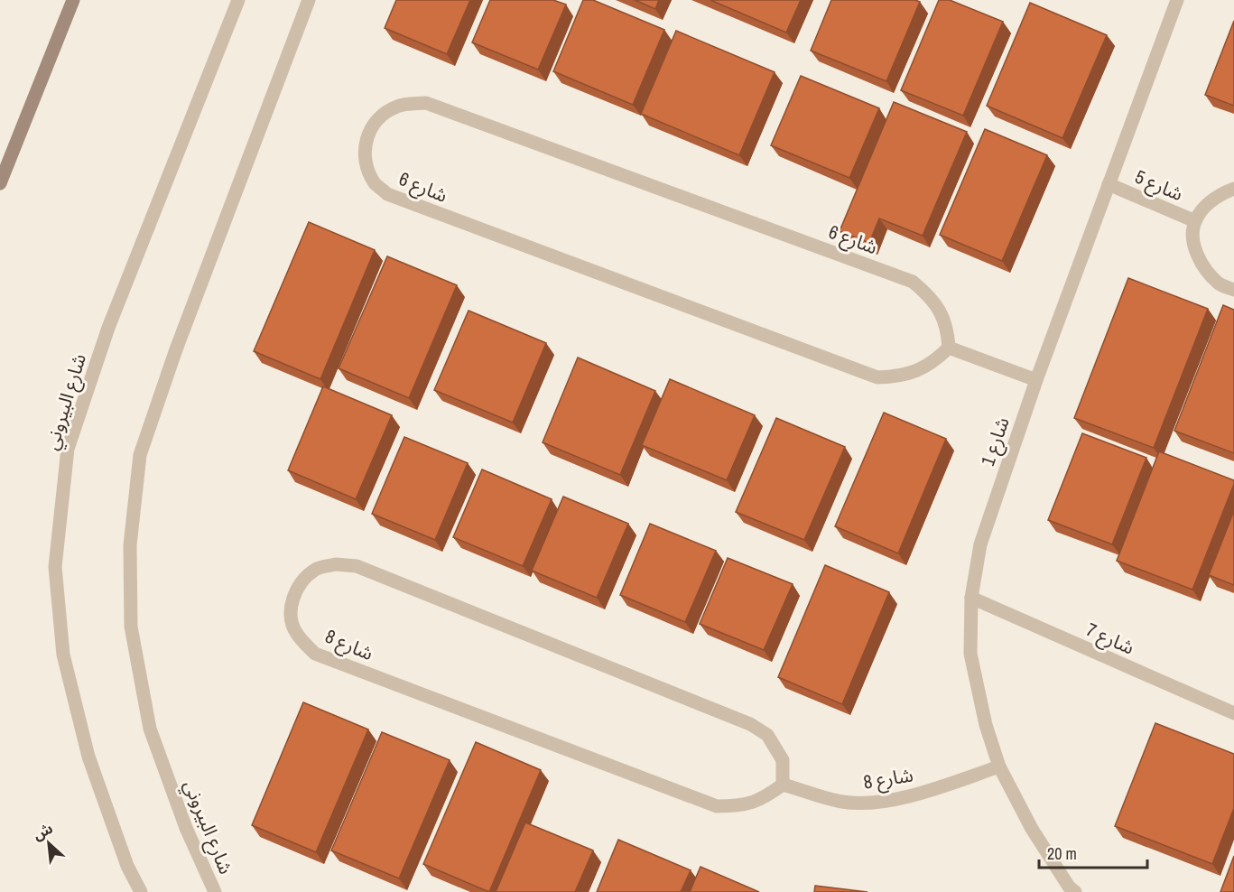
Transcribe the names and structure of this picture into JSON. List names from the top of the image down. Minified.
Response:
{"streets":{"street":["شارع 5","شارع 6","شارع البيروني","شارع 1","شارع 7","شارع 8"]},"crossings":[["شارع 5","شارع 1"],["شارع 1","شارع 7"],["شارع 1","شارع 8"]],"scale_bar":"20 m","north":"top left"}
